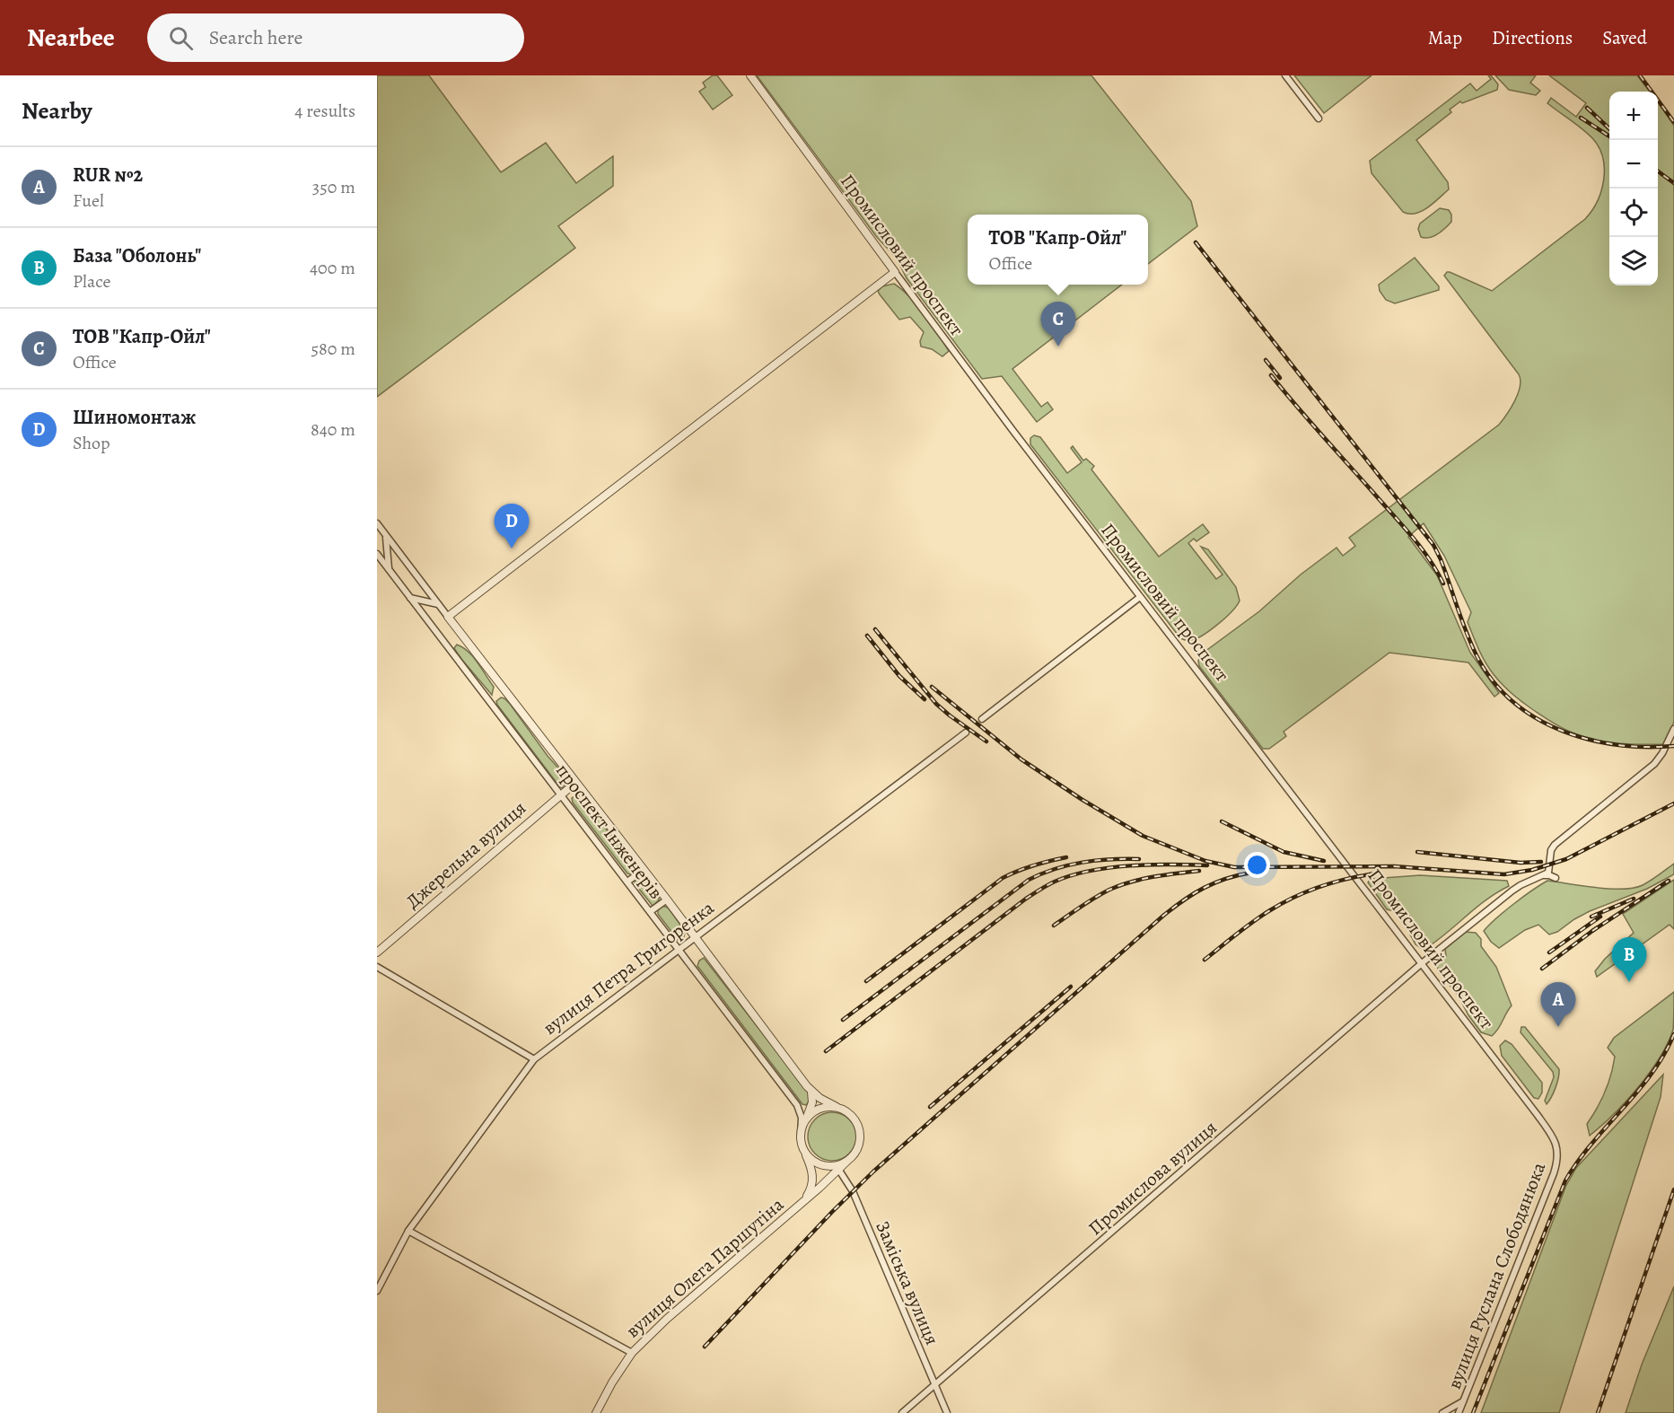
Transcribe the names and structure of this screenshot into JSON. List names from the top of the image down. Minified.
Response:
{"streets":{"street":["Промисловий проспект","проспект Інженерів","Джерельна вулиця","вулиця Петра Григоренка","Промислова вулиця","вулиця Олега Паршутіна","вулиця Руслана Слободянюка","Заміська вулиця"]},"crossings":[["Промисловий проспект","Промислова вулиця"],["Промисловий проспект","вулиця Руслана Слободянюка"],["проспект Інженерів","Джерельна вулиця"],["проспект Інженерів","вулиця Петра Григоренка"],["проспект Інженерів","вулиця Олега Паршутіна"],["проспект Інженерів","Заміська вулиця"],["Промислова вулиця","Заміська вулиця"],["вулиця Олега Паршутіна","Заміська вулиця"]],"page":{"header":"Nearbee","search":"Search here","nav":["Map","Directions","Saved"],"heading":["Nearby","4 results"],"map_buttons":["+","−"],"list":[{"mark":"A","name":"RUR №2","note":"Fuel","value":"350 m"},{"mark":"B","name":"База \"Оболонь\"","note":"Place","value":"400 m"},{"mark":"C","name":"ТОВ \"Капр-Ойл\"","note":"Office","value":"580 m"},{"mark":"D","name":"Шиномонтаж","note":"Shop","value":"840 m"}],"popup":["ТОВ \"Капр-Ойл\"","Office"],"pins":["C","D","B","A"]}}
